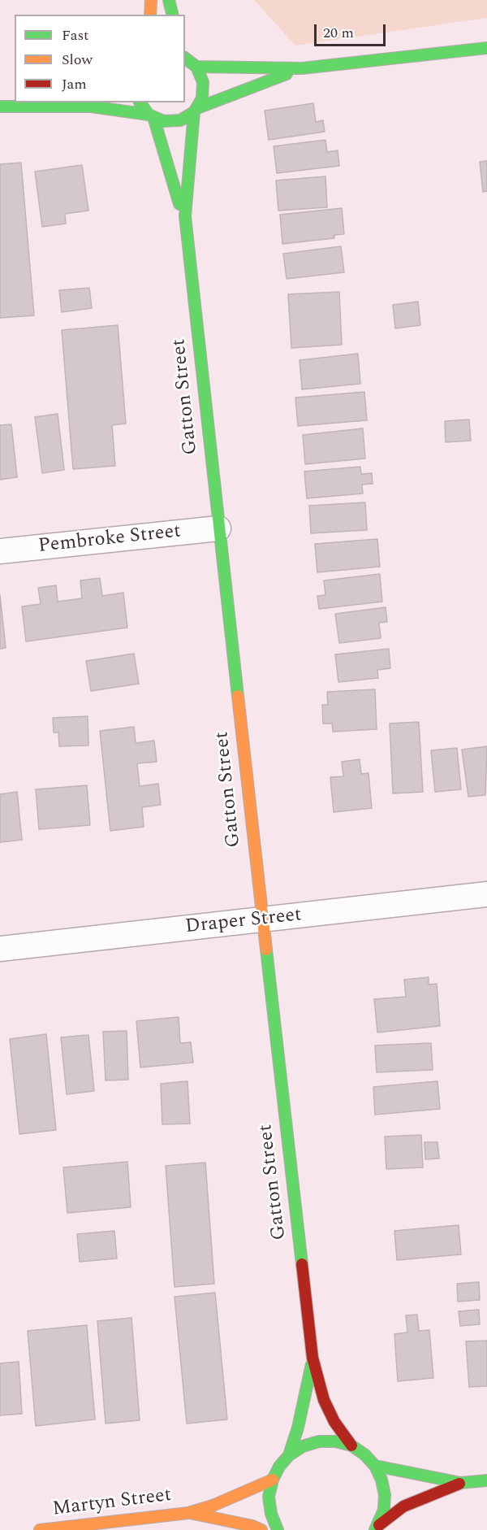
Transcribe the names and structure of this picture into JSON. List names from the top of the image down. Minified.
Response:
{"streets":{"street":["Gatton Street","Pembroke Street","Draper Street","Martyn Street"]},"crossings":[["Gatton Street","Pembroke Street"],["Gatton Street","Draper Street"]],"legend":["Fast","Slow","Jam"],"scale_bar":"20 m"}
